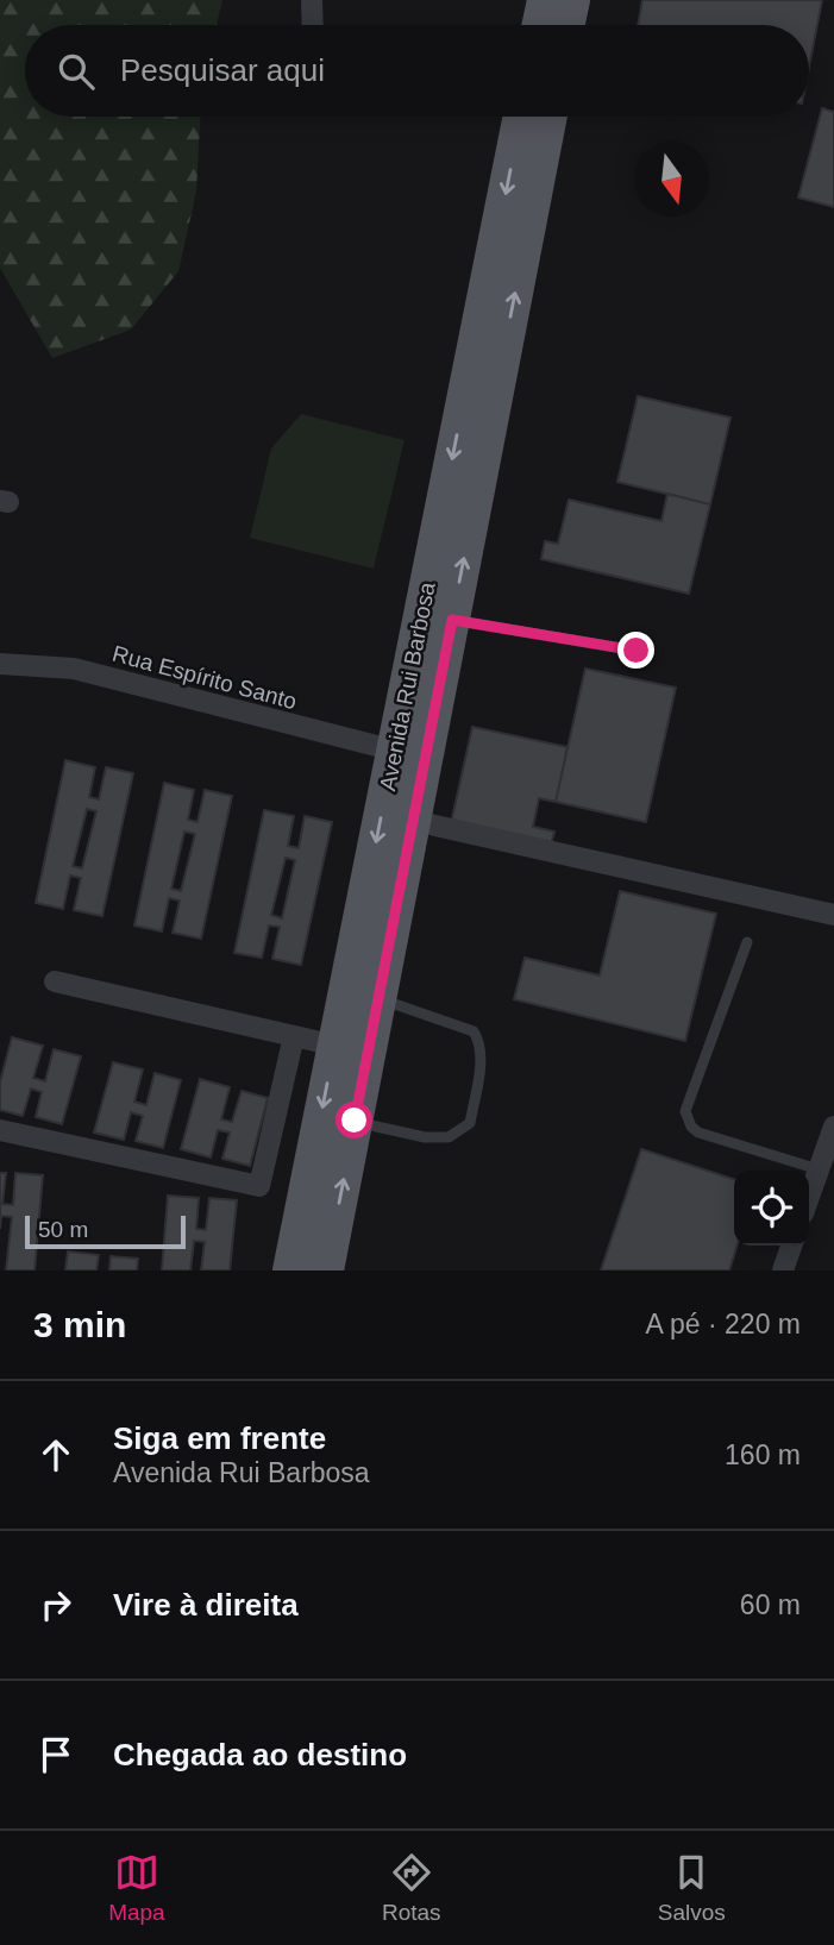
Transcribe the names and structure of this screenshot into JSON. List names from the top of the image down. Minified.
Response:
{"streets":{"main road":["Avenida Rui Barbosa"],"street":["Rua Espírito Santo"]},"crossings":[["Rua Espírito Santo","Avenida Rui Barbosa"]],"scale_bar":"50 m","north":"bottom","page":{"search":"Pesquisar aqui","scale":"50 m","heading":["3 min","A pé · 220 m"],"list":[["Siga em frente","Avenida Rui Barbosa","160 m"],["Vire à direita","60 m"],"Chegada ao destino"],"nav":["Mapa","Rotas","Salvos"]}}
